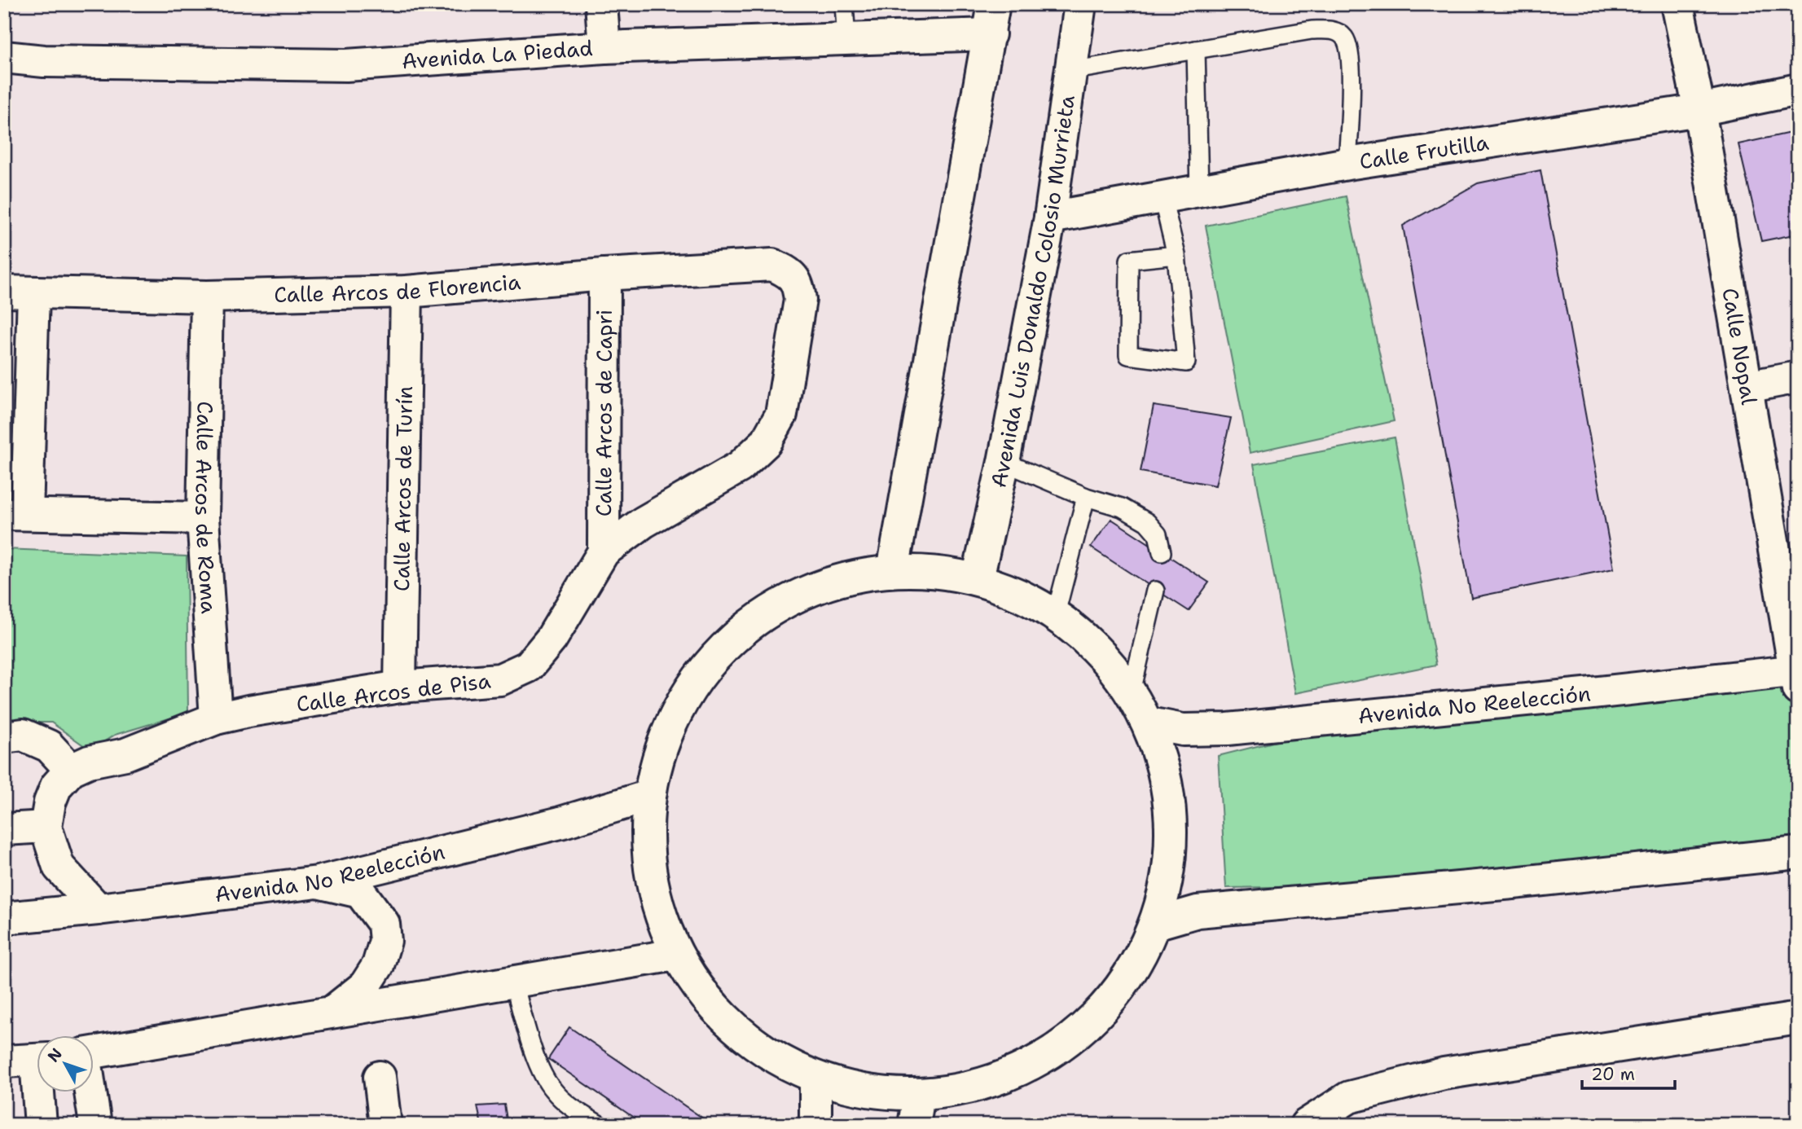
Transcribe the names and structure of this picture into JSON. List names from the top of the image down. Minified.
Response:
{"streets":{"street":["Avenida La Piedad","Calle Frutilla","Calle Arcos de Florencia","Avenida Luis Donaldo Colosio Murrieta","Calle Nopal","Calle Arcos de Capri","Calle Arcos de Turín","Calle Arcos de Roma","Calle Arcos de Pisa","Avenida No Reelección"]},"crossings":[["Calle Frutilla","Avenida Luis Donaldo Colosio Murrieta"],["Calle Frutilla","Calle Nopal"],["Calle Arcos de Florencia","Calle Arcos de Capri"],["Calle Arcos de Florencia","Calle Arcos de Turín"],["Calle Arcos de Florencia","Calle Arcos de Roma"],["Calle Arcos de Florencia","Calle Arcos de Pisa"],["Calle Nopal","Avenida No Reelección"],["Calle Arcos de Capri","Calle Arcos de Pisa"],["Calle Arcos de Turín","Calle Arcos de Pisa"],["Calle Arcos de Roma","Calle Arcos de Pisa"]],"scale_bar":"20 m","north":"top left"}
